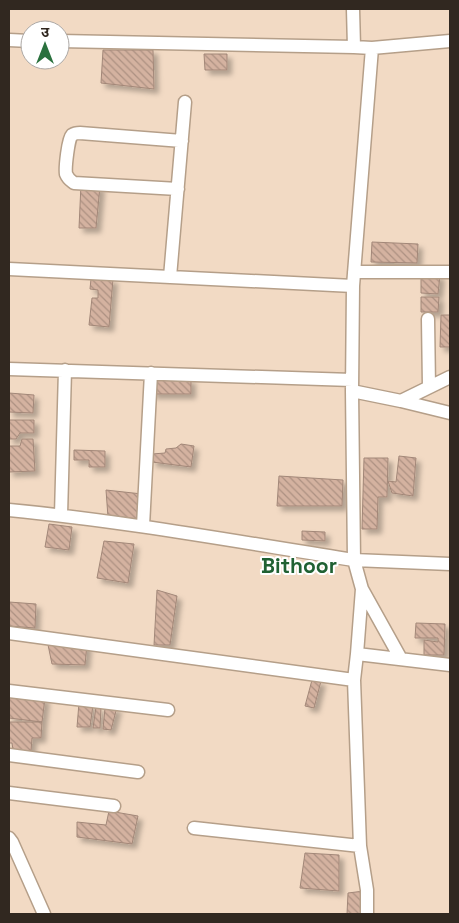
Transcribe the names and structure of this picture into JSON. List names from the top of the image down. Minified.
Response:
{"districts":["Bithoor"],"north":"top"}
